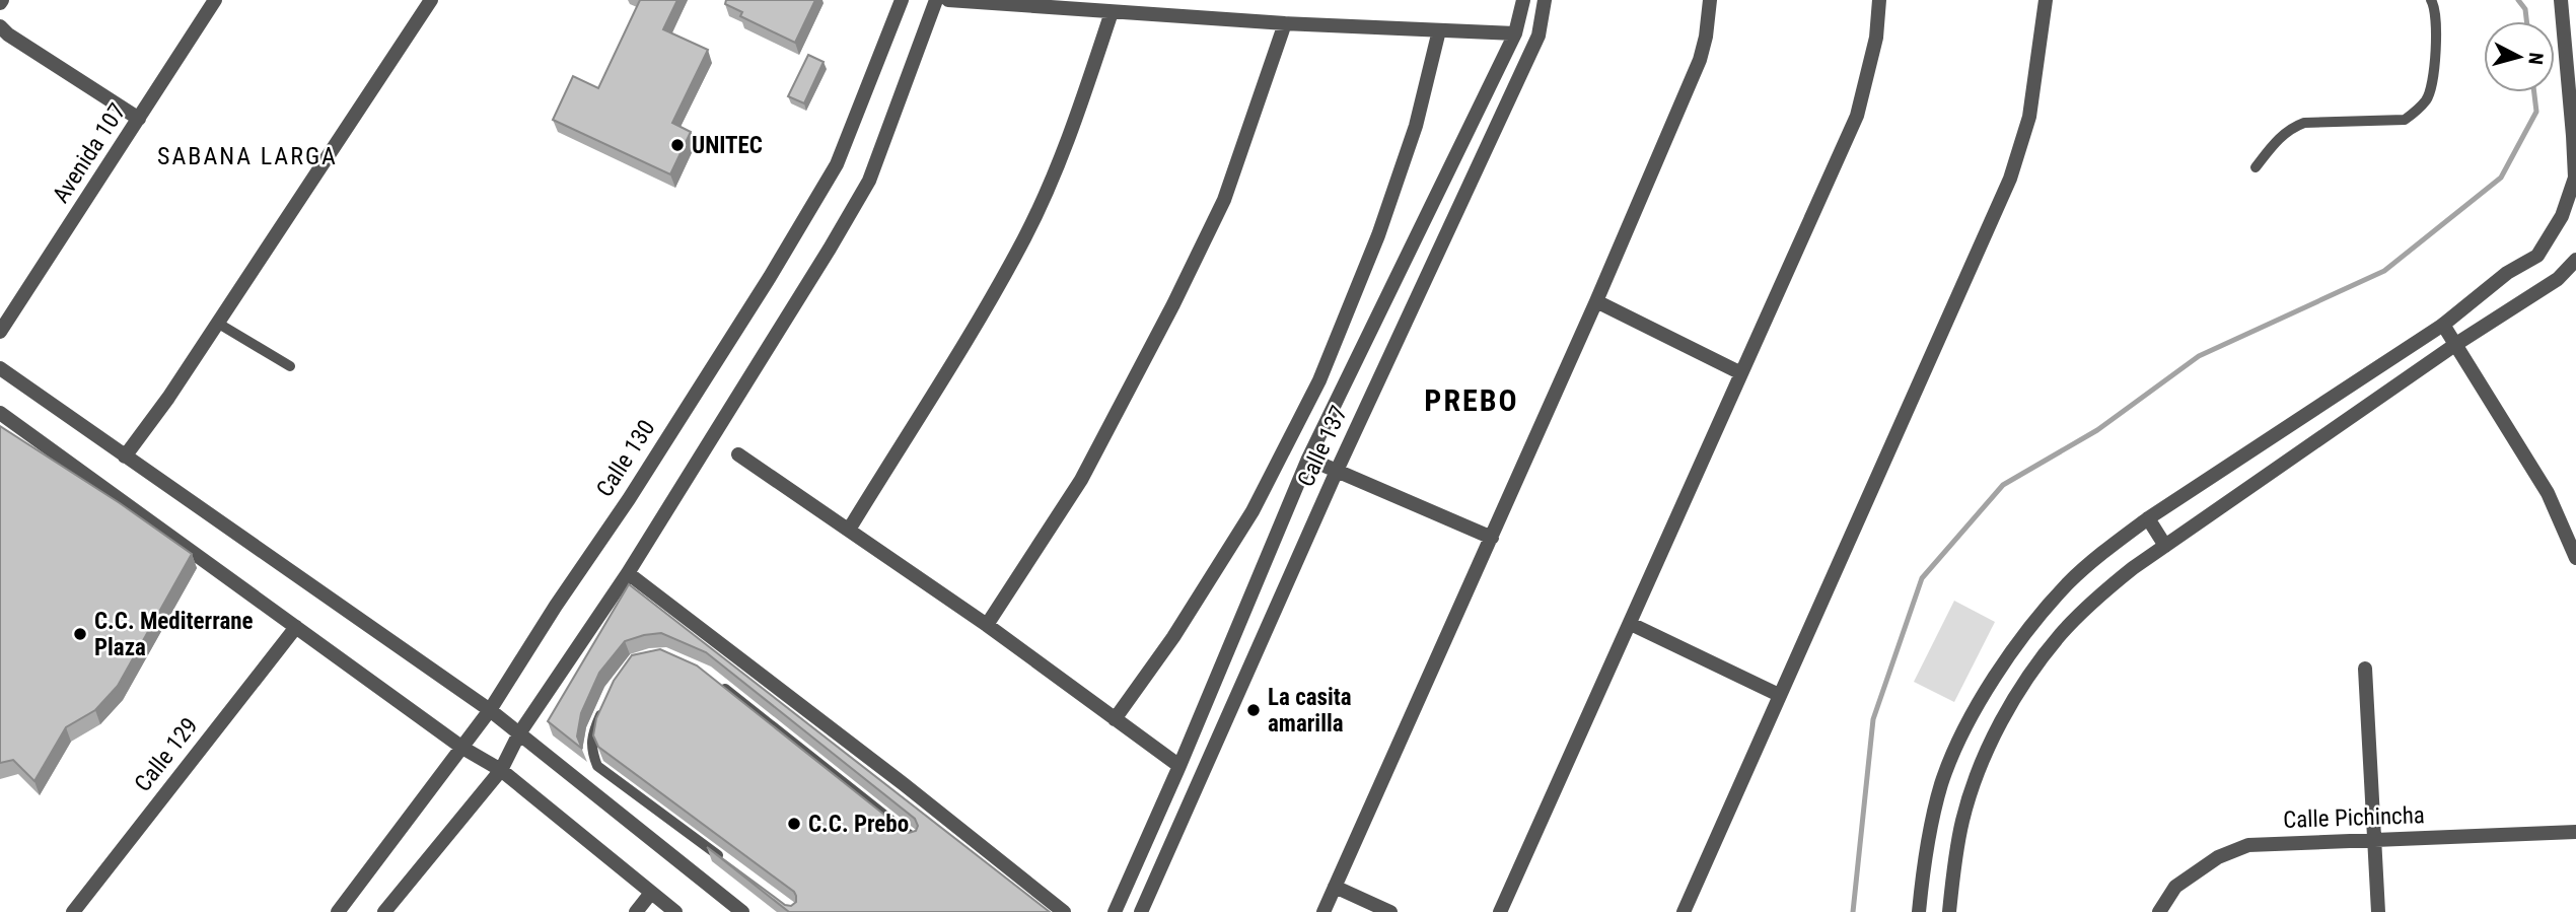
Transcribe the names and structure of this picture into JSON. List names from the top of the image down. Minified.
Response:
{"streets":{"street":["Avenida 107","Calle 137","Calle 130","Calle 129","Calle Pichincha"]},"districts":["SABANA LARGA","PREBO"],"places":["UNITEC","C.C. Mediterrane Plaza","La casita amarilla","C.C. Prebo"],"north":"right"}
